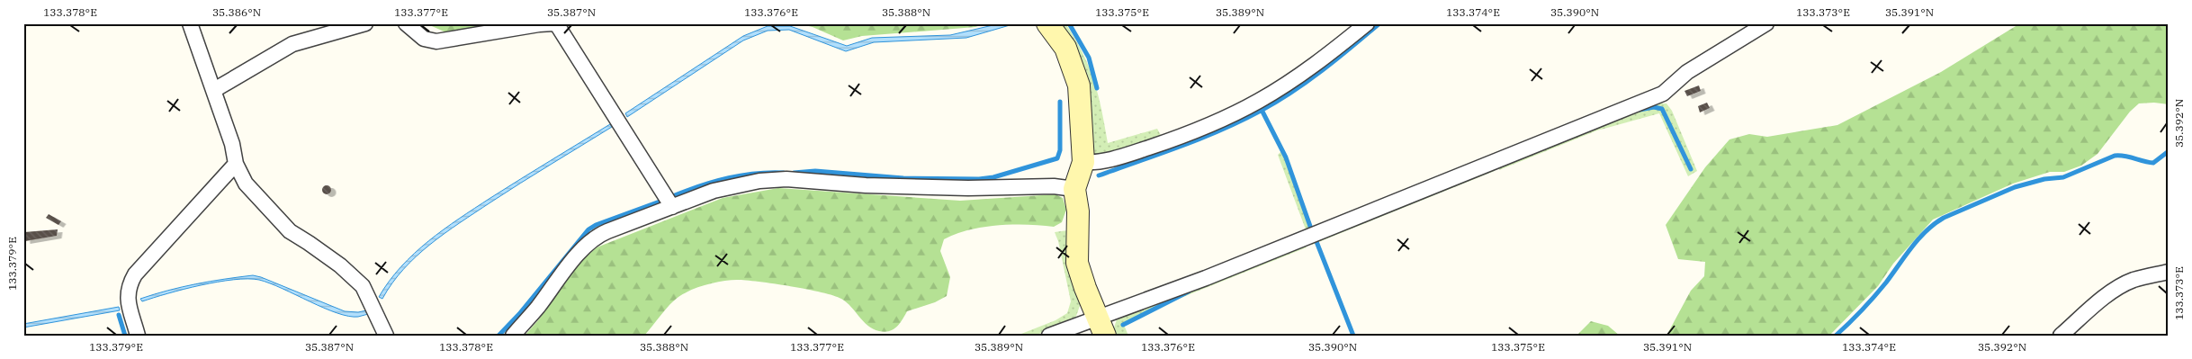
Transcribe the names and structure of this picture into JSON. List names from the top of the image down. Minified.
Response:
{"coordinates":["133.378°E","35.386°N","133.377°E","35.387°N","133.376°E","35.388°N","133.375°E","35.389°N","133.374°E","35.390°N","133.373°E","35.391°N","35.392°N","133.379°E"]}
